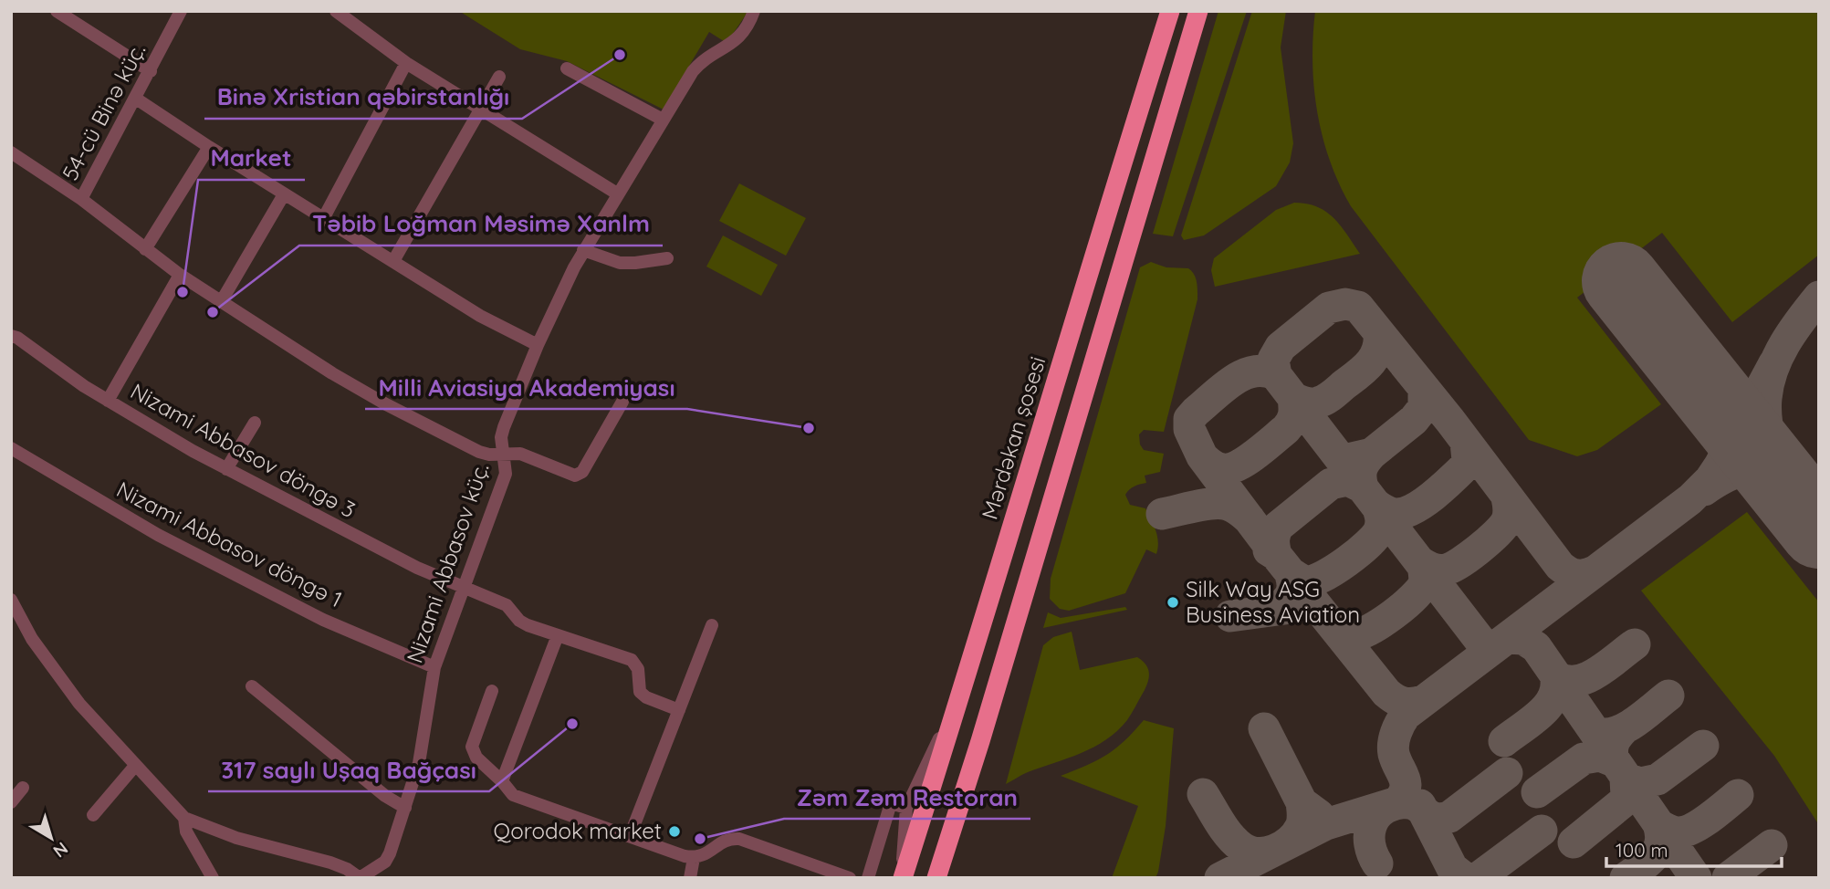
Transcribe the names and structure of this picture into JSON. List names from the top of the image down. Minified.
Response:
{"streets":{"highway":["Mərdəkan şosesi"],"street":["54-cü Binə küç.","Nizami Abbasov döngə 3","Nizami Abbasov döngə 1","Nizami Abbasov küç."]},"crossings":[["Nizami Abbasov döngə 3","Nizami Abbasov küç."],["Nizami Abbasov döngə 1","Nizami Abbasov küç."]],"places":["Binə Xristian qəbirstanlığı","Market","Təbib Loğman Məsimə Xanlm","Milli Aviasiya Akademiyası","Silk Way ASG Business Aviation","317 saylı Uşaq Bağçası","Qorodok market","Zəm Zəm Restoran"],"scale_bar":"100 m","north":"bottom right"}
